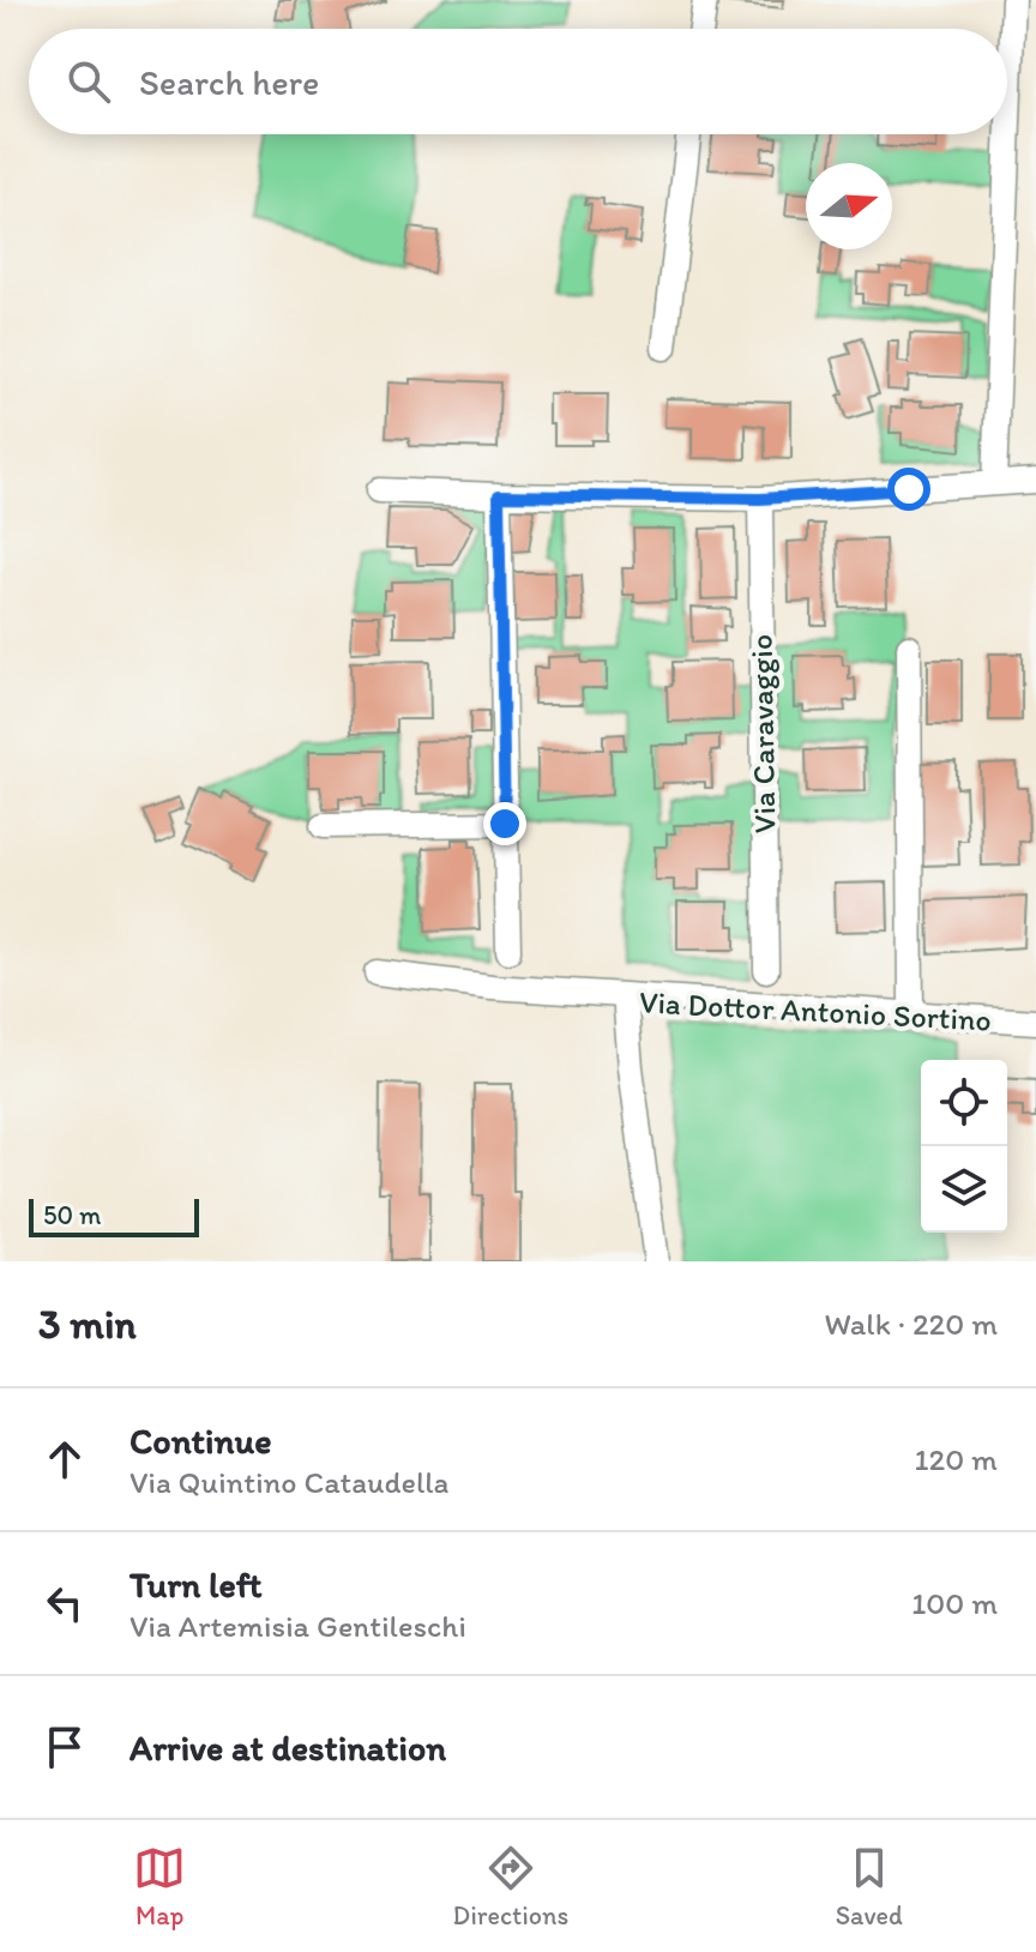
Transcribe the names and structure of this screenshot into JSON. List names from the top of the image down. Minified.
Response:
{"streets":{"street":["Via Caravaggio","Via Dottor Antonio Sortino"]},"scale_bar":"50 m","north":"right","page":{"search":"Search here","scale":"50 m","heading":["3 min","Walk · 220 m"],"list":[["Continue","Via Quintino Cataudella","120 m"],["Turn left","Via Artemisia Gentileschi","100 m"],"Arrive at destination"],"nav":["Map","Directions","Saved"]}}
